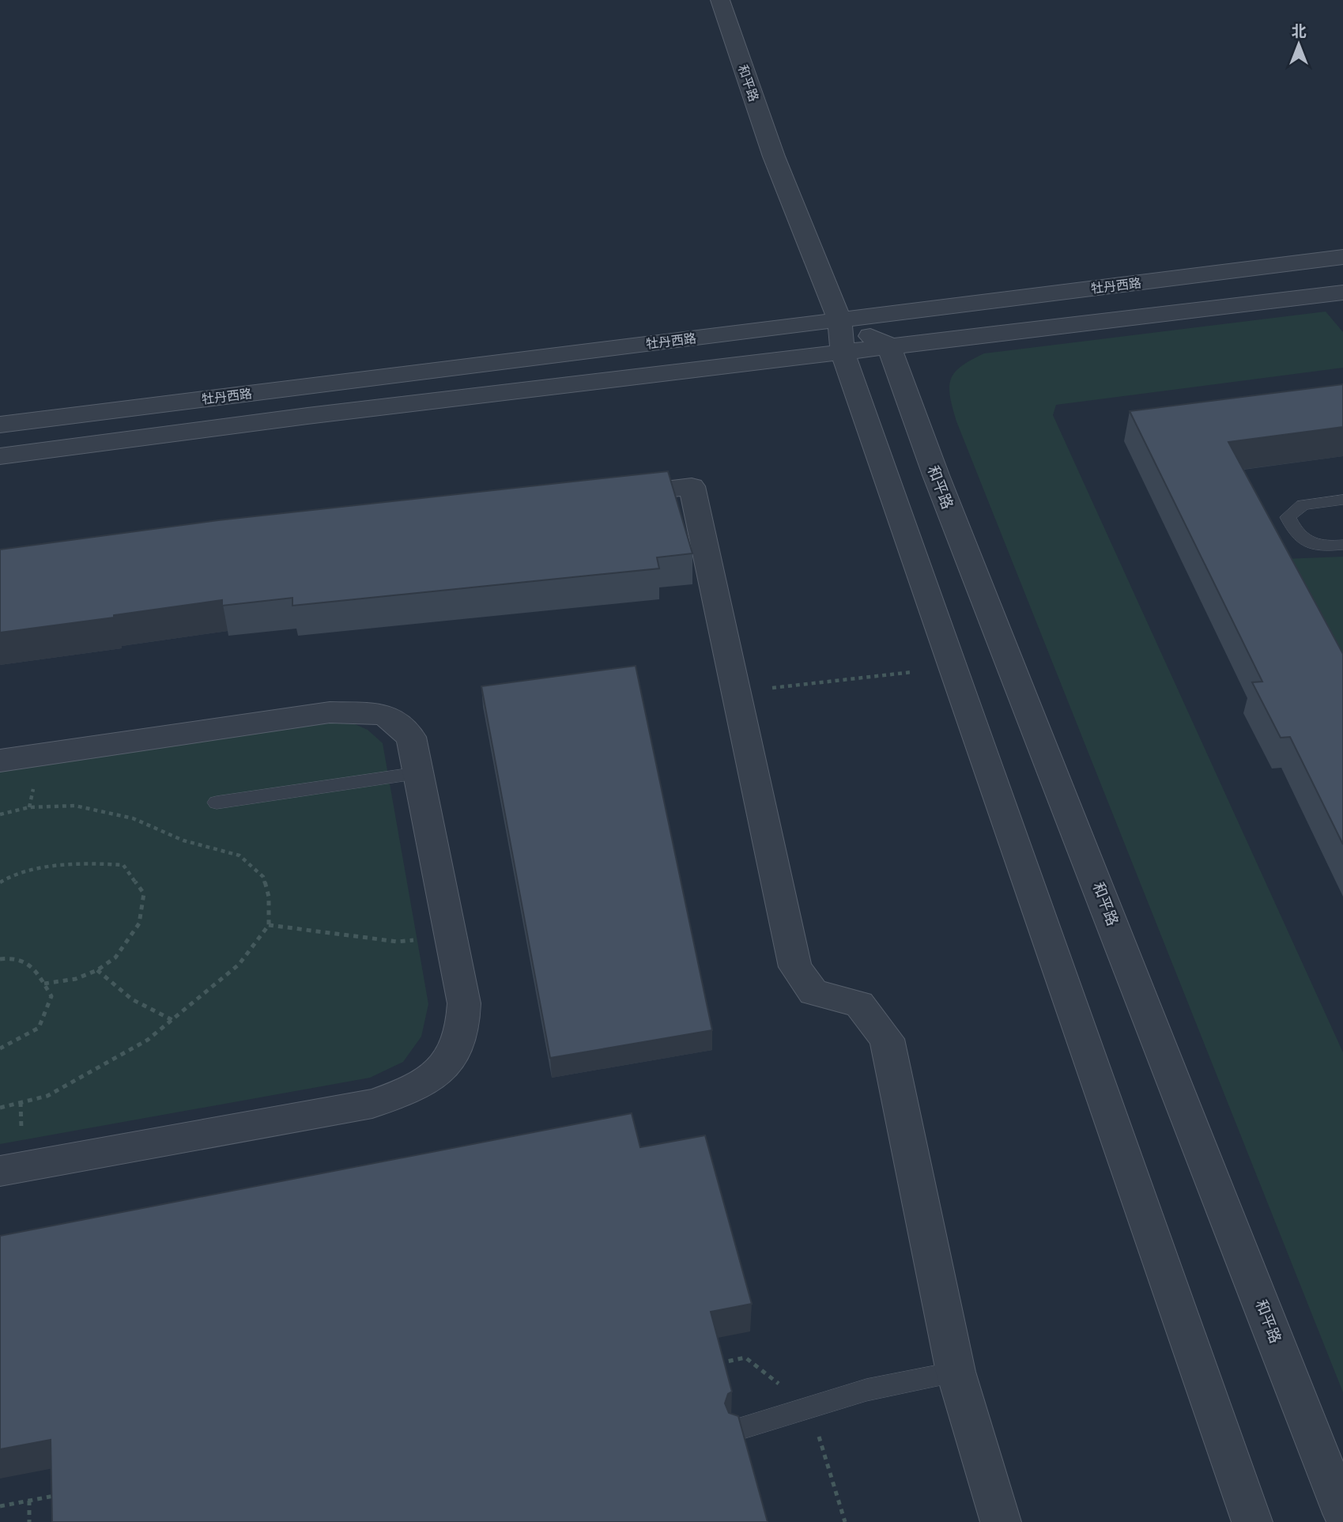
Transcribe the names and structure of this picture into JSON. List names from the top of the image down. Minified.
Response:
{"streets":{"street":["和平路","牡丹西路"]},"crossings":[["和平路","牡丹西路"]],"north":"top"}
